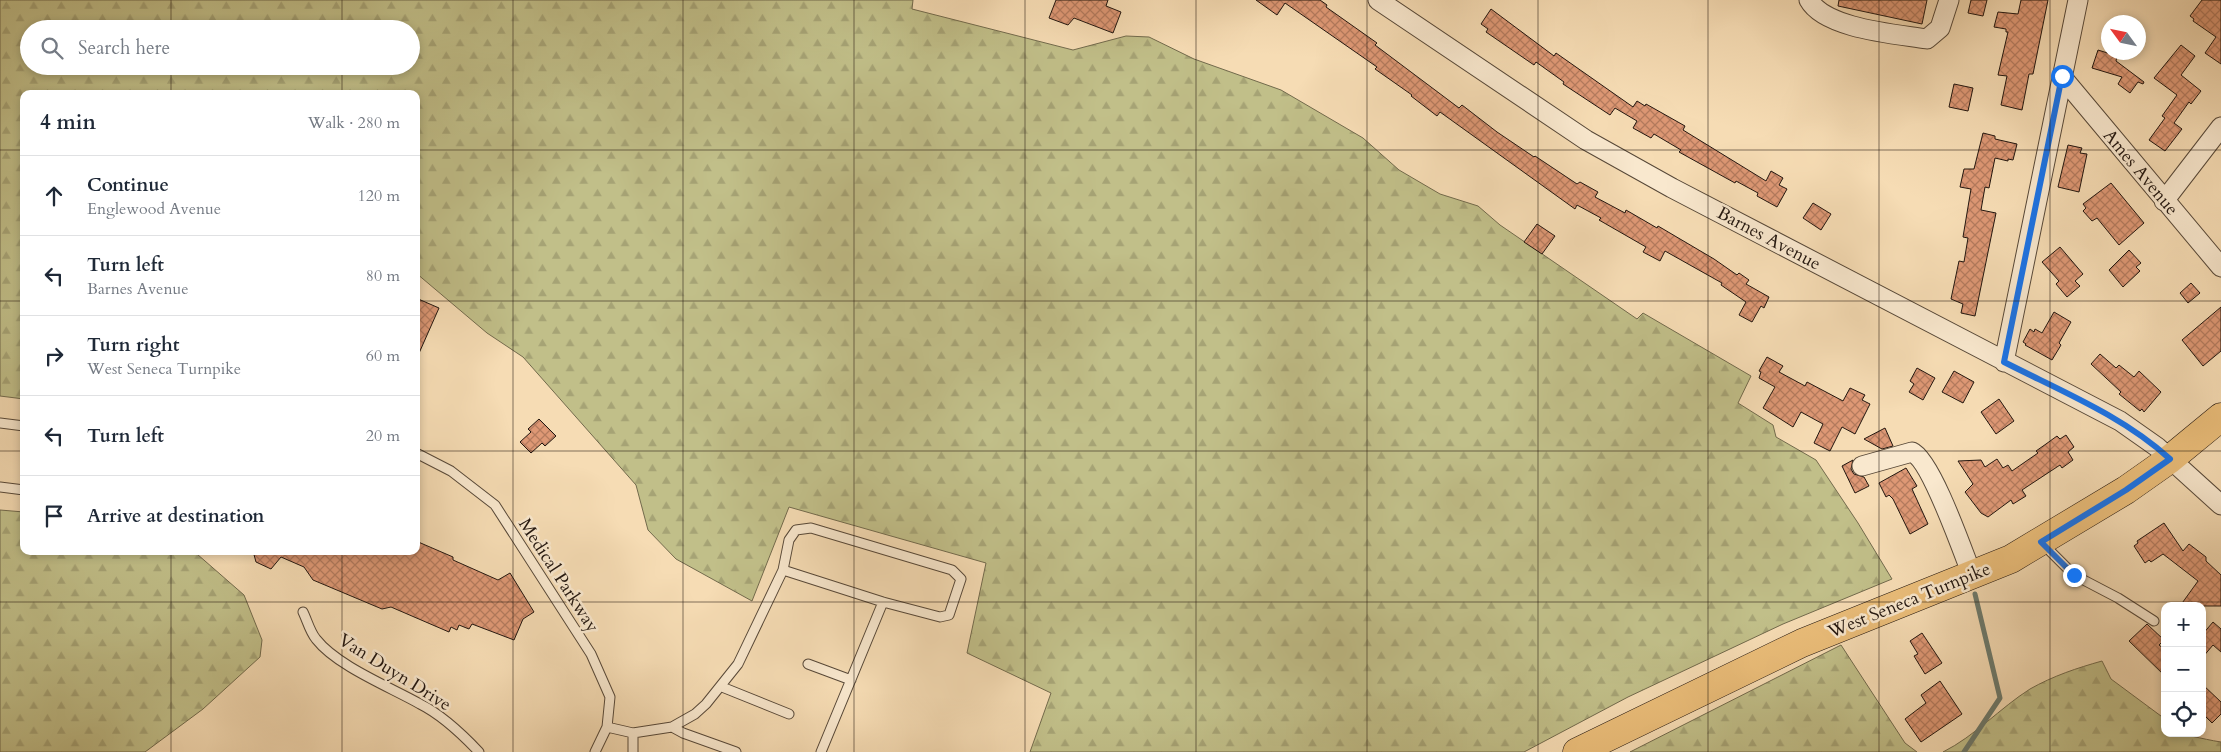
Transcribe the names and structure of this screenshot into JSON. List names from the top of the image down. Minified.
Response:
{"streets":{"main road":["West Seneca Turnpike"],"street":["Ames Avenue","Barnes Avenue"],"lane":["Medical Parkway","Van Duyn Drive"]},"crossings":[["Barnes Avenue","West Seneca Turnpike"]],"north":"top left","page":{"search":"Search here","heading":["4 min","Walk · 280 m"],"list":[["Continue","Englewood Avenue","120 m"],["Turn left","Barnes Avenue","80 m"],["Turn right","West Seneca Turnpike","60 m"],["Turn left","20 m"],"Arrive at destination"],"map_buttons":["+","−"]}}
